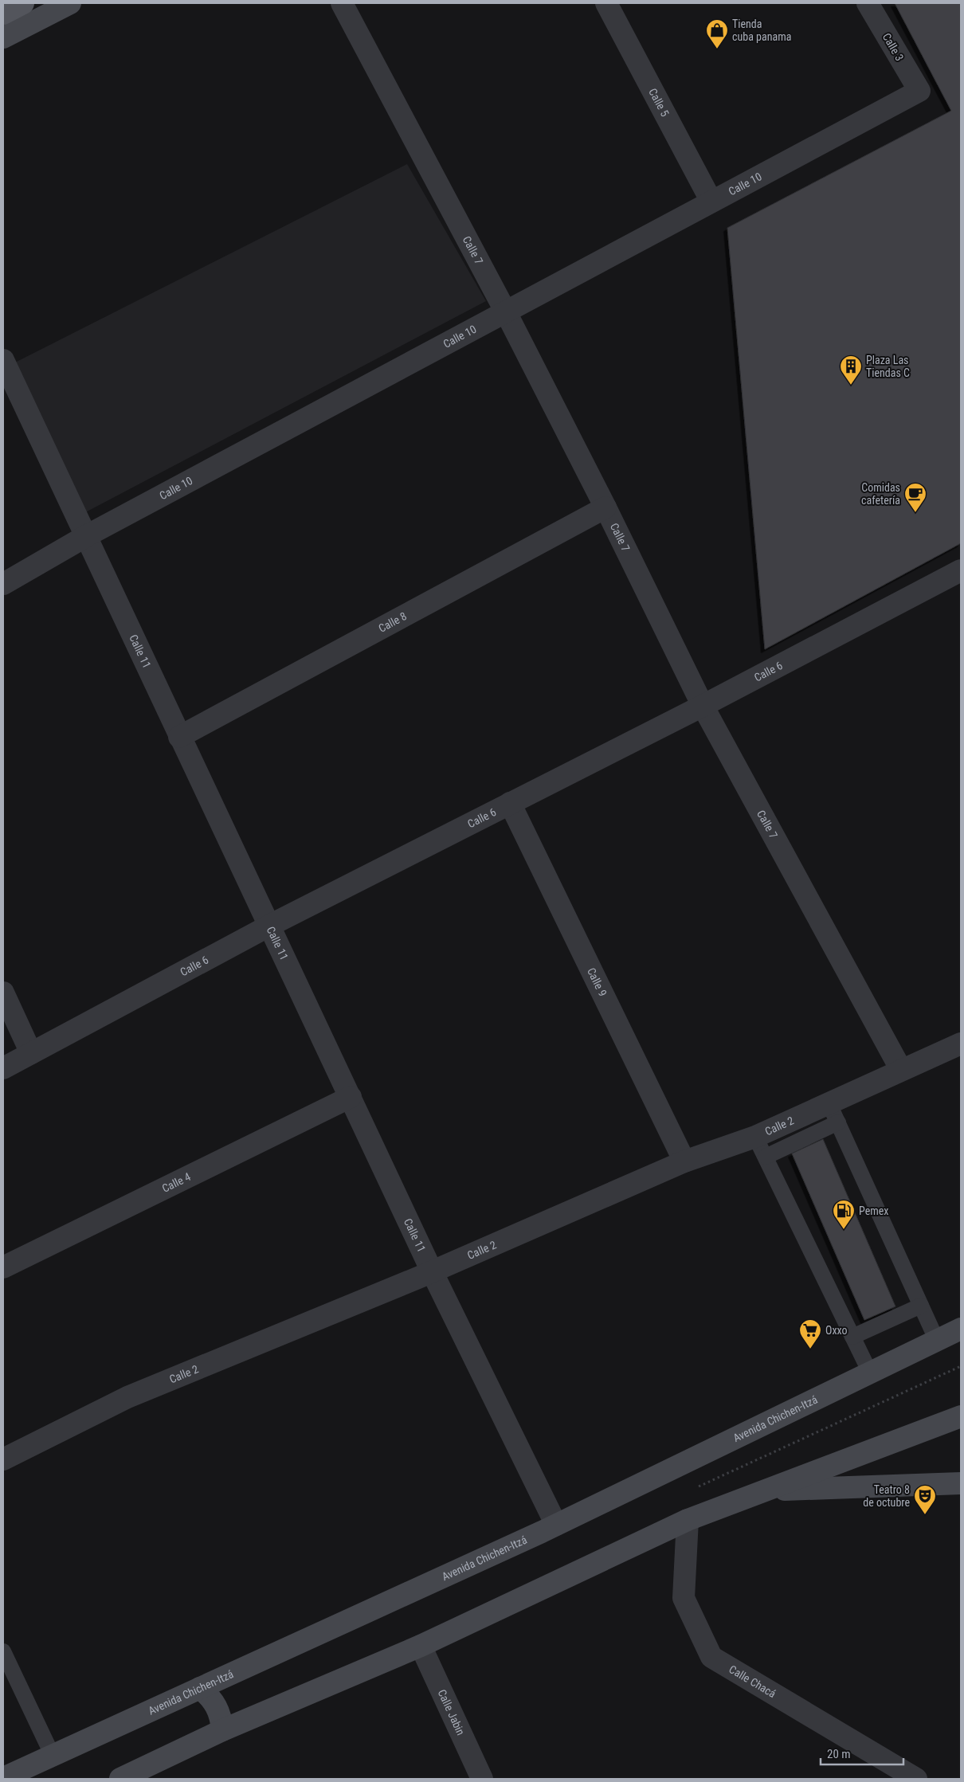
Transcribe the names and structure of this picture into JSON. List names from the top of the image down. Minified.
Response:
{"streets":{"main road":["Avenida Chichen-Itzá"],"street":["Calle 3","Calle 5","Calle 10","Calle 7","Calle 8","Calle 11","Calle 6","Calle 9","Calle 2","Calle 4","Calle Chacá","Calle Jabin"]},"crossings":[["Calle 3","Calle 10"],["Calle 5","Calle 10"],["Calle 10","Calle 7"],["Calle 10","Calle 11"],["Calle 7","Calle 8"],["Calle 7","Calle 6"],["Calle 7","Calle 2"],["Calle 8","Calle 11"],["Calle 11","Calle 6"],["Calle 11","Calle 2"],["Calle 11","Calle 4"],["Calle 11","Avenida Chichen-Itzá"],["Calle 6","Calle 9"],["Calle 9","Calle 2"]],"places":{"shop":["Tienda cuba panama"],"building":["Plaza Las Tiendas C"],"cafe":["Comidas cafetería"],"fuel station":["Pemex"],"supermarket":["Oxxo"],"theatre":["Teatro 8 de octubre"]},"scale_bar":"20 m"}
